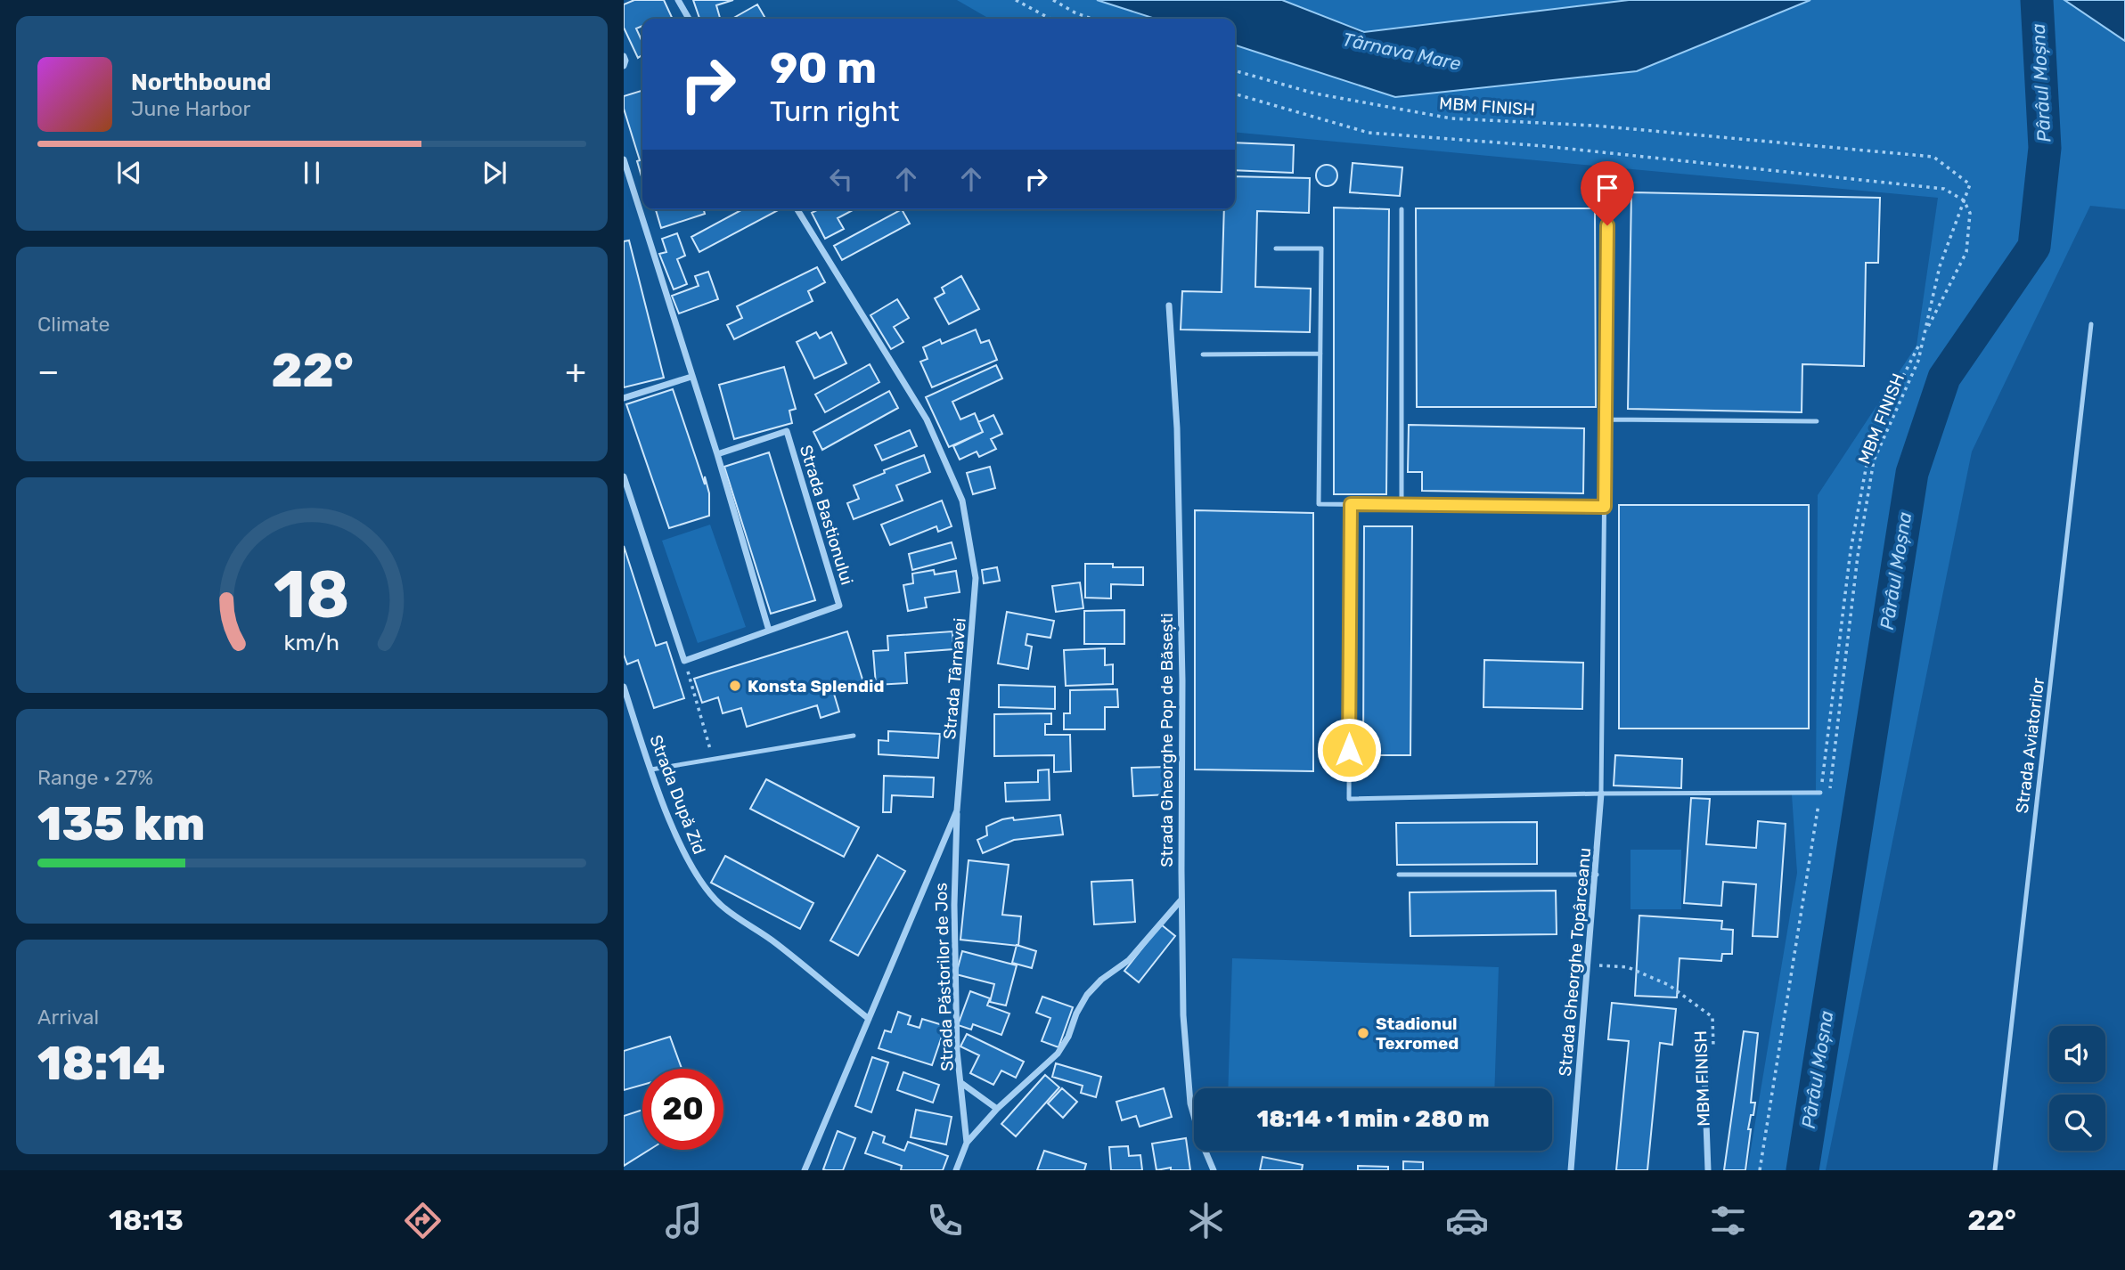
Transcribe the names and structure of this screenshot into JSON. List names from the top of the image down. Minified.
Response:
{"streets":{"street":["Strada Bastionului","Strada Târnavei","Strada Gheorghe Pop de Băsești","Strada După Zid","Strada Gheorghe Topârceanu","Strada Păstorilor de Jos"],"lane":["Strada Aviatorilor"],"path":["MBM FINISH"]},"crossings":[["Strada Târnavei","Strada După Zid"],["Strada Târnavei","Strada Păstorilor de Jos"],["Strada Gheorghe Pop de Băsești","Strada Păstorilor de Jos"]],"water":["Târnava Mare","Pârâul Moșna"],"places":["Konsta Splendid","Stadionul Texromed"],"page":{"turn":["90 m","Turn right"],"song":["Northbound","June Harbor"],"tile":["Climate",["Range · 27%","135 km"],["Arrival","18:14"]],"heat":["−","22°","+"],"limit":"20","trip":"18:14 · 1 min · 280 m","tabs":["18:13","22°"],"gauge":["18","km/h"]}}
